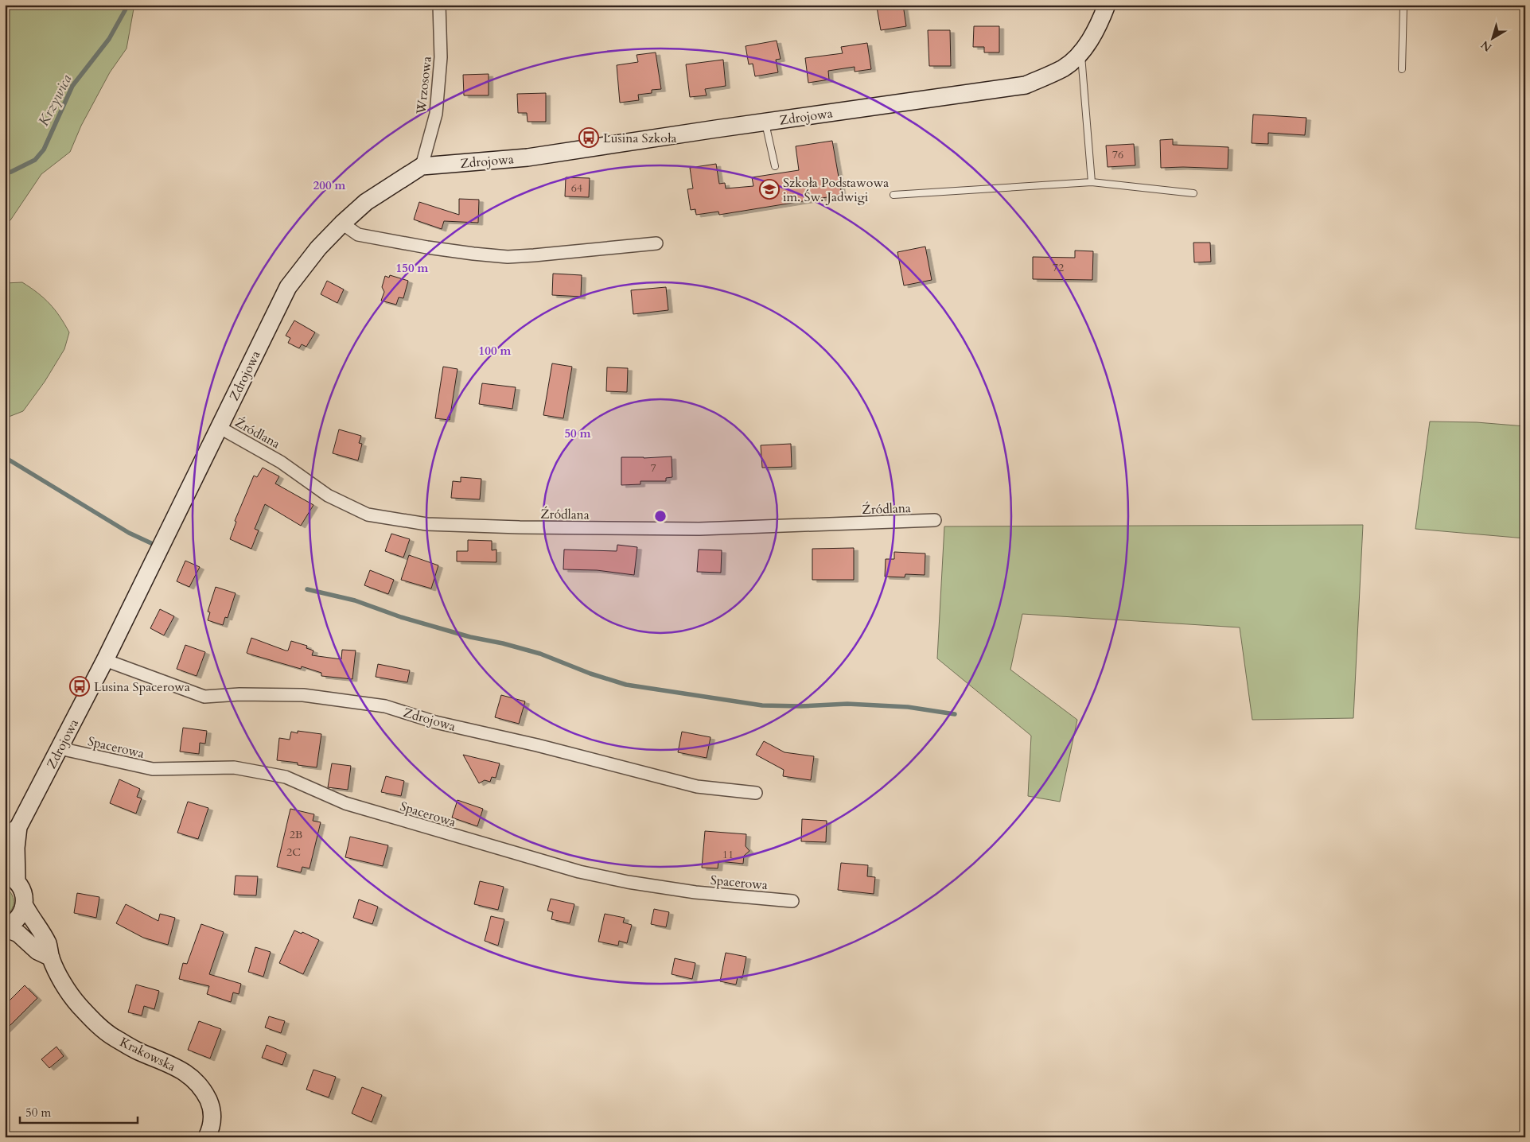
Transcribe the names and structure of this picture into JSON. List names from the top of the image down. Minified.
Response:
{"streets":{"street":["Wrzosowa","Zdrojowa","Źródlana","Spacerowa","Krakowska"]},"crossings":[["Wrzosowa","Zdrojowa"],["Zdrojowa","Źródlana"],["Zdrojowa","Spacerowa"],["Zdrojowa","Krakowska"]],"water":["Krzywica"],"places":{"bus stop":["Lusina Szkoła","Lusina Spacerowa"],"school or university":["Szkoła Podstawowa im. Św. Jadwigi"]},"house_numbers":["76","64","72","7","2B","2C","11"],"scale_bar":"50 m","north":"bottom left","rings":["200 m","150 m","100 m","50 m"]}
